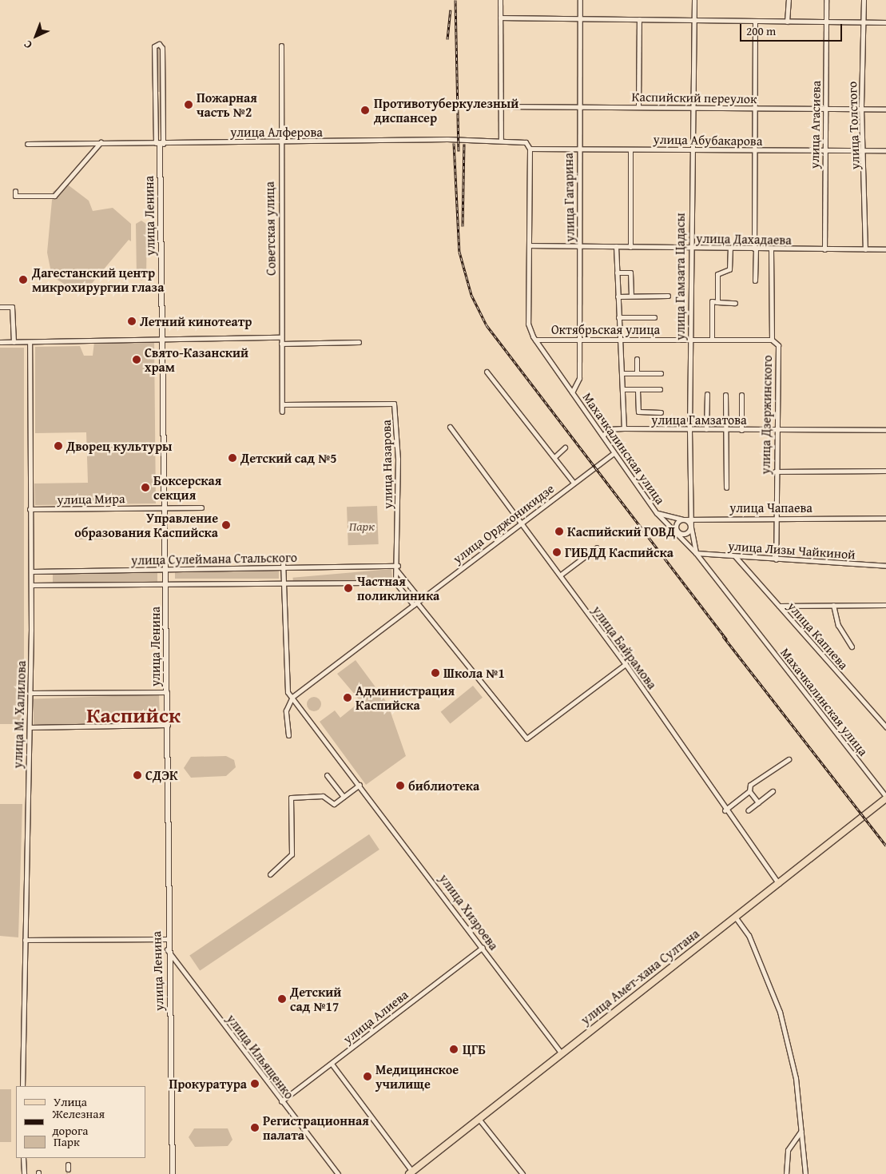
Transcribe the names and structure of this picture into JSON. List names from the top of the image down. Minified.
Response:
{"streets":{"main road":["улица Амет-хана Султана"],"street":["Каспийский переулок","улица Агасиева","улица Толстого","улица Алферова","улица Абубакарова","улица Гагарина","улица Ленина","Советская улица","улица Дахадаева","улица Гамзата Цадасы","Октябрьская улица","улица Дзержинского","улица Гамзатова","Махачкалинская улица","улица Назарова","улица Мира","улица Чапаева","улица Орджоникидзе","улица Лизы Чайкиной","улица Сулеймана Стальского","улица Капиева","улица Байрамова","улица М. Халилова","улица Хизроева","улица Алиева","улица Ильященко"]},"crossings":[["Каспийский переулок","улица Агасиева"],["Каспийский переулок","улица Толстого"],["Каспийский переулок","улица Гагарина"],["Каспийский переулок","улица Гамзата Цадасы"],["улица Агасиева","улица Абубакарова"],["улица Агасиева","улица Дахадаева"],["улица Толстого","улица Абубакарова"],["улица Толстого","улица Дахадаева"],["улица Алферова","улица Абубакарова"],["улица Алферова","улица Ленина"],["улица Алферова","Советская улица"],["улица Алферова","Махачкалинская улица"],["улица Абубакарова","улица Гагарина"],["улица Абубакарова","улица Гамзата Цадасы"],["улица Абубакарова","Махачкалинская улица"],["улица Гагарина","улица Дахадаева"],["улица Гагарина","Октябрьская улица"],["улица Гагарина","Махачкалинская улица"],["улица Ленина","улица Мира"],["улица Ленина","улица Сулеймана Стальского"],["улица Ленина","улица Ильященко"],["Советская улица","улица Назарова"],["улица Дахадаева","улица Гамзата Цадасы"],["улица Дахадаева","улица Дзержинского"],["улица Дахадаева","Махачкалинская улица"],["улица Гамзата Цадасы","Октябрьская улица"],["улица Гамзата Цадасы","улица Гамзатова"],["улица Гамзата Цадасы","Махачкалинская улица"],["улица Гамзата Цадасы","улица Чапаева"],["улица Гамзата Цадасы","улица Лизы Чайкиной"],["Октябрьская улица","улица Дзержинского"],["Октябрьская улица","Махачкалинская улица"],["улица Дзержинского","улица Гамзатова"],["улица Дзержинского","улица Чапаева"],["улица Дзержинского","улица Лизы Чайкиной"],["улица Гамзатова","Махачкалинская улица"],["Махачкалинская улица","улица Чапаева"],["Махачкалинская улица","улица Орджоникидзе"],["Махачкалинская улица","улица Лизы Чайкиной"],["Махачкалинская улица","улица Амет-хана Султана"],["улица Назарова","улица Сулеймана Стальского"],["улица Мира","улица М. Халилова"],["улица Орджоникидзе","улица Байрамова"],["улица Орджоникидзе","улица Хизроева"],["улица Лизы Чайкиной","улица Капиева"],["улица Сулеймана Стальского","улица М. Халилова"],["улица Сулеймана Стальского","улица Хизроева"],["улица Байрамова","улица Амет-хана Султана"],["улица Хизроева","улица Амет-хана Султана"],["улица Хизроева","улица Алиева"],["улица Алиева","улица Ильященко"]],"districts":["Каспийск"],"parks":["Парк"],"places":["Пожарная часть №2","Противотуберкулезный диспансер","Дагестанский центр микрохирургии глаза","Летний кинотеатр","Свято-Казанский храм","Дворец культуры","Детский сад №5","Боксерская секция","Управление образования Каспийска","Каспийский ГОВД","ГИБДД Каспийска","Частная поликлиника","Школа №1","Администрация Каспийска","СДЭК","библиотека","Детский сад №17","ЦГБ","Медицинское училище","Прокуратура","Регистрационная палата"],"legend":["Улица","Железная дорога","Парк"],"scale_bar":"200 m","north":"bottom left"}
